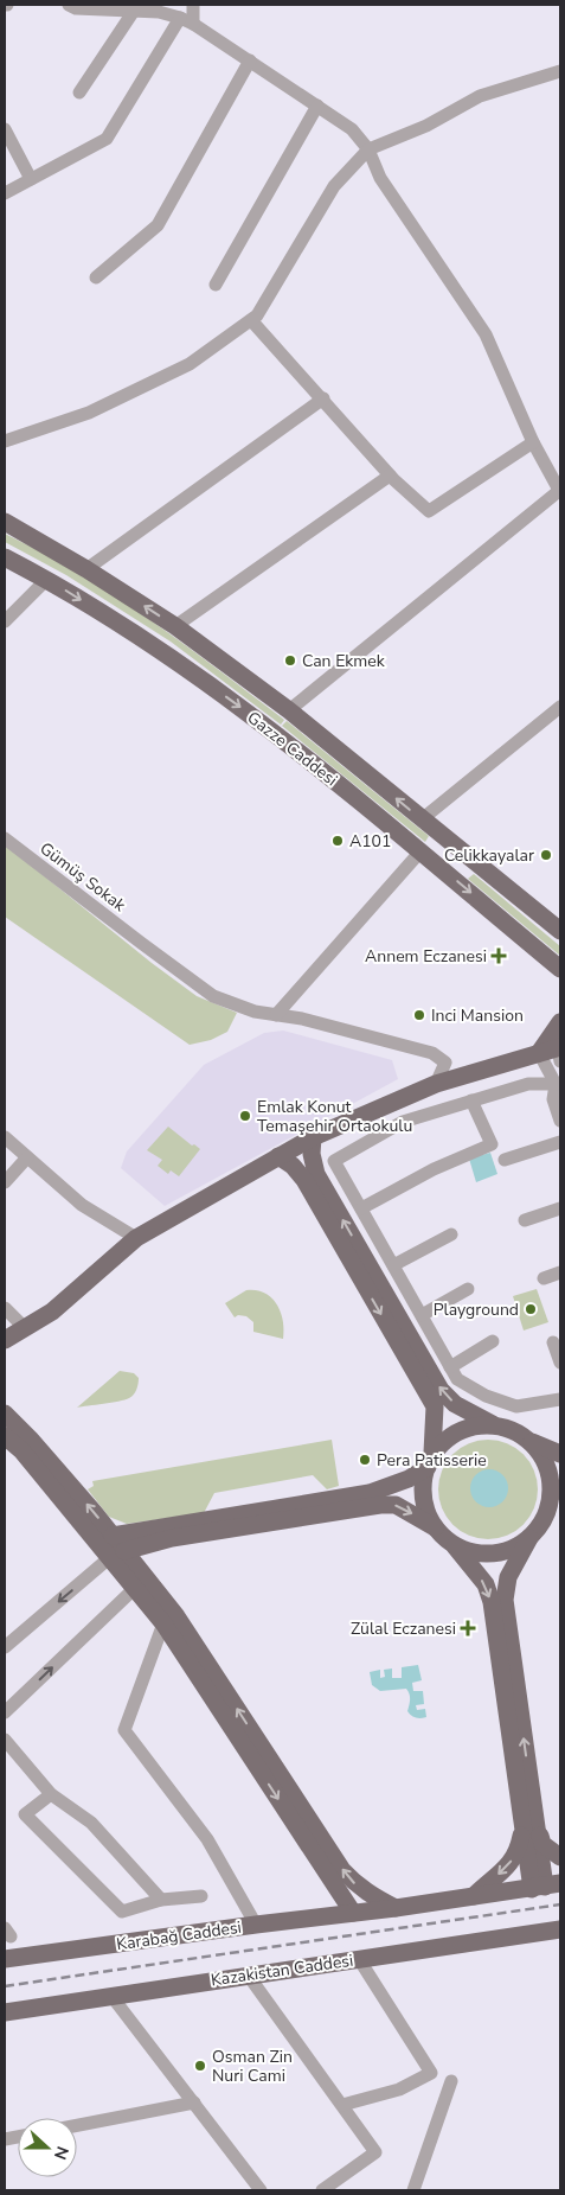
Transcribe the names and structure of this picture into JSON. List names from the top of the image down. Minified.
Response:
{"streets":{"main road":["Gazze Caddesi","Karabağ Caddesi","Kazakistan Caddesi"],"street":["Gümüş Sokak"]},"places":{"other":["Can Ekmek","A101","Celikkayalar","Inci Mansion","Emlak Konut Temaşehir Ortaokulu","Playground","Pera Patisserie","Osman Zin Nuri Cami"],"health":["Annem Eczanesi","Zülal Eczanesi"]},"north":"right"}
